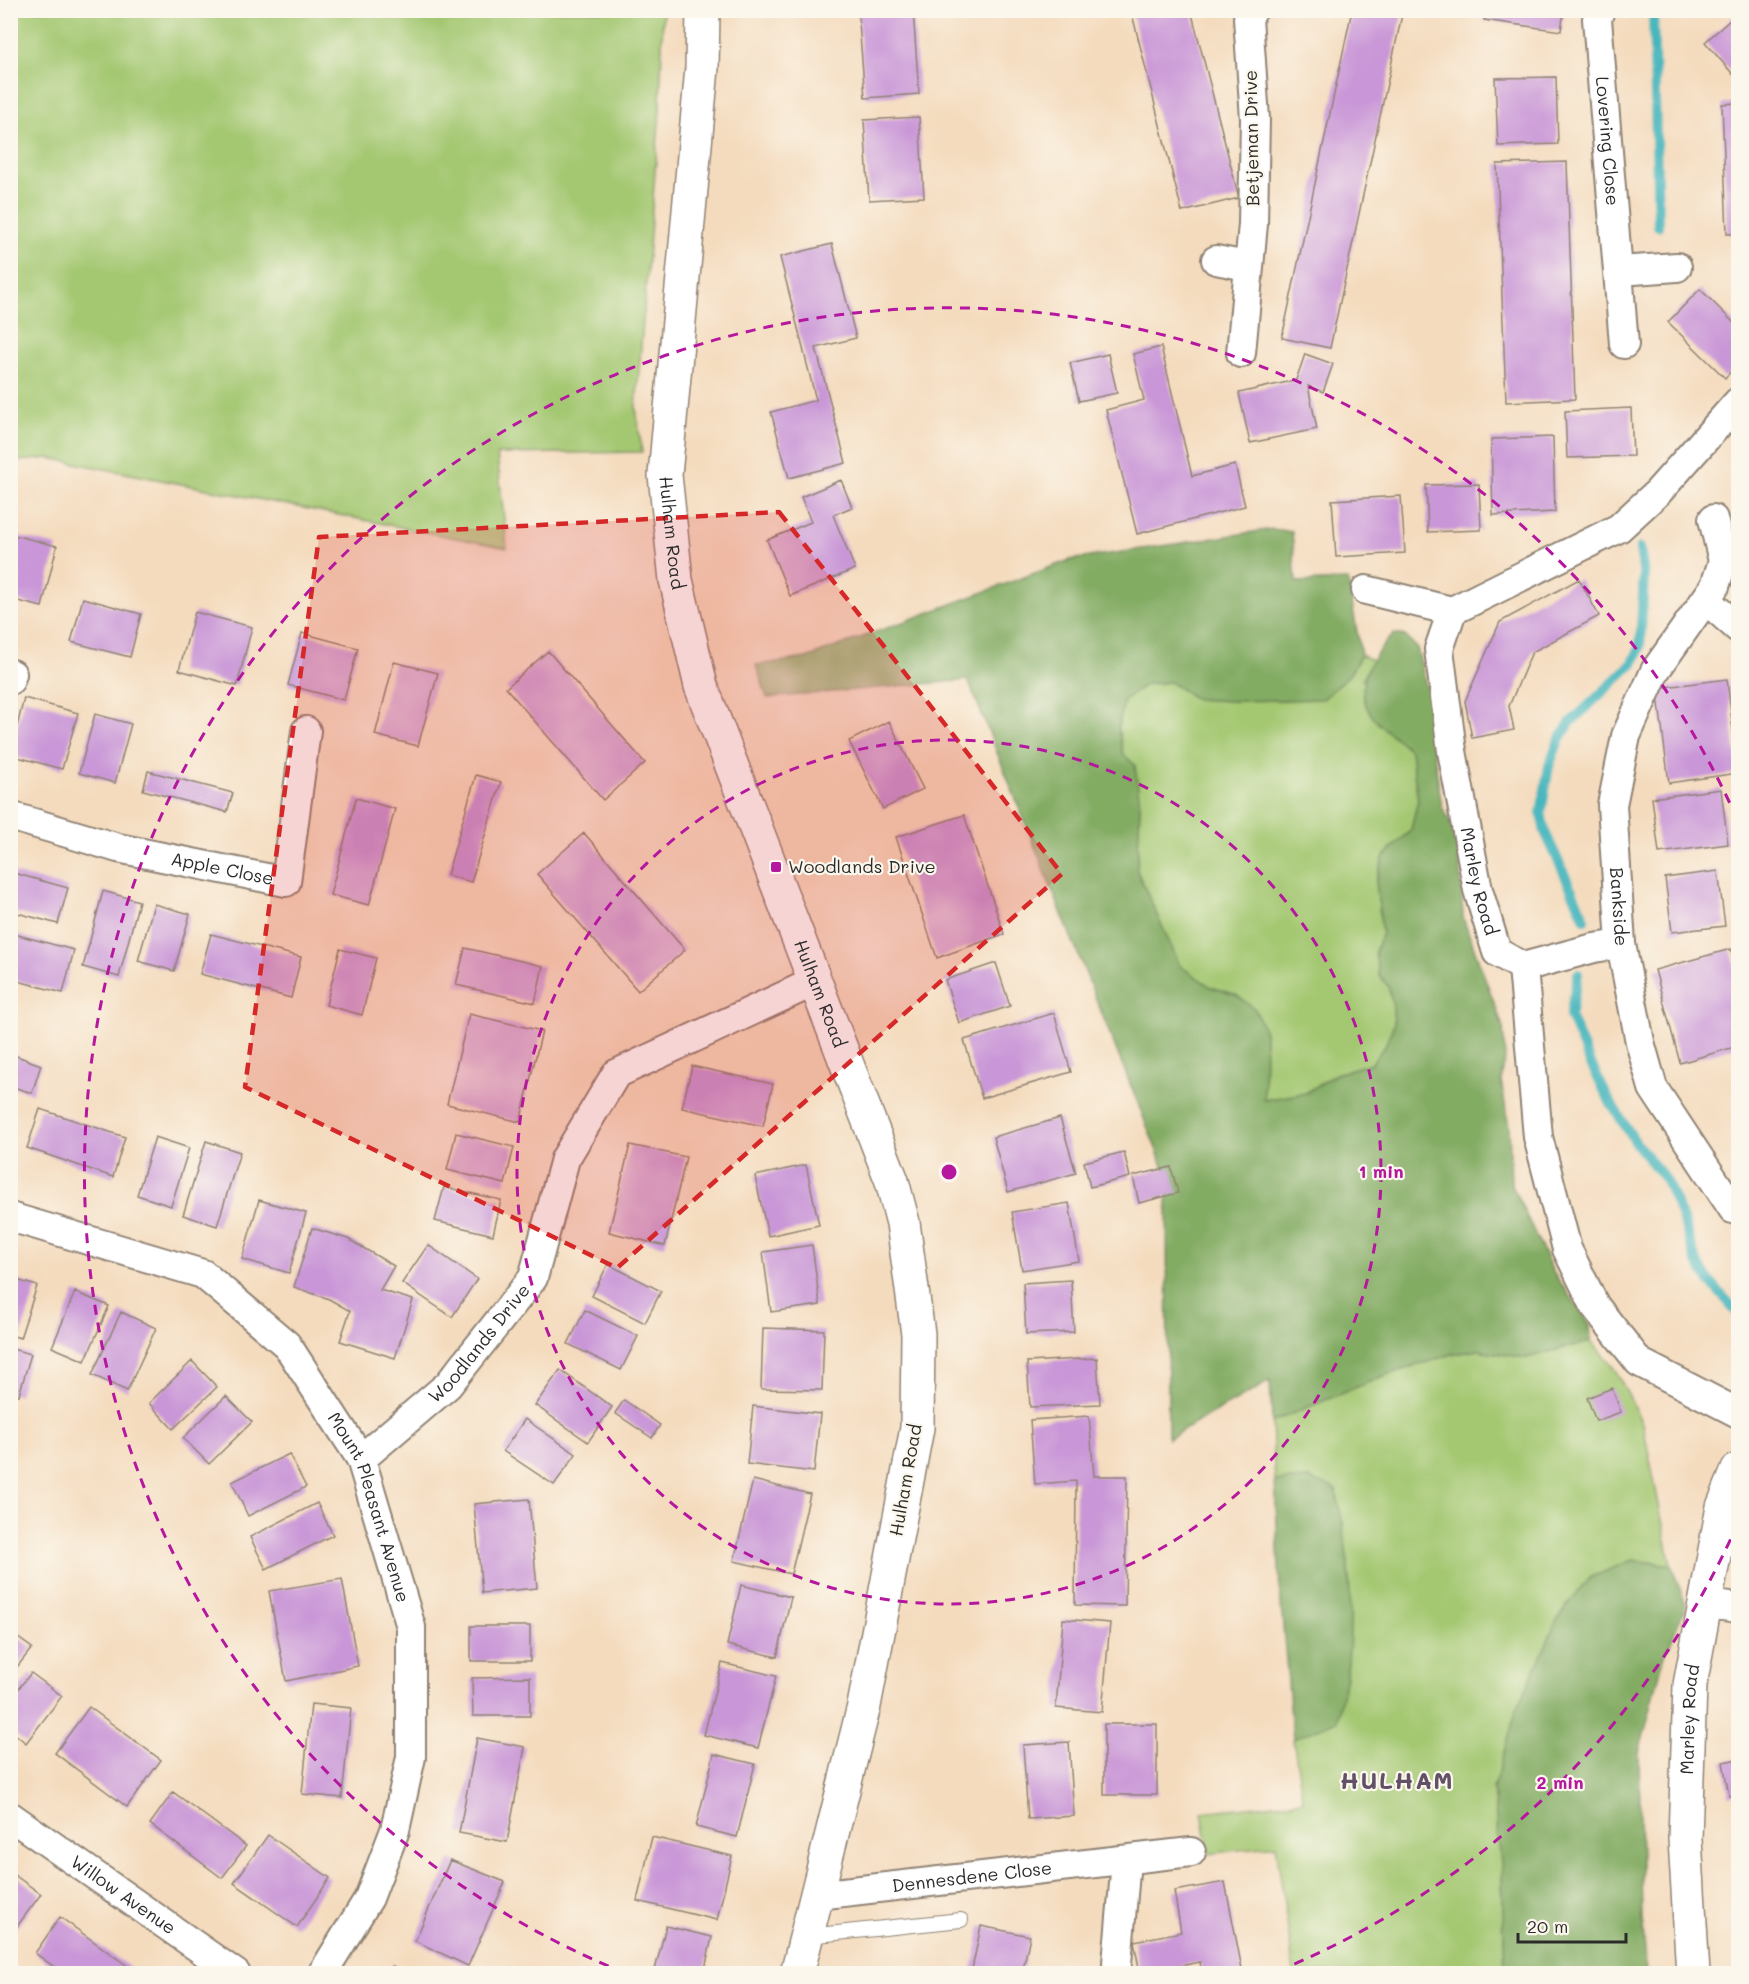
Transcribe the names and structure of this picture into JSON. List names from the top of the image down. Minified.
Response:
{"streets":{"street":["Betjeman Drive","Lovering Close","Hulham Road","Apple Close","Marley Road","Bankside","Woodlands Drive","Mount Pleasant Avenue","Dennesdene Close","Willow Avenue"]},"crossings":[["Hulham Road","Woodlands Drive"],["Hulham Road","Dennesdene Close"],["Woodlands Drive","Mount Pleasant Avenue"]],"districts":["HULHAM"],"places":{"transit":["Woodlands Drive"]},"scale_bar":"20 m","rings":["1 min","2 min"]}
